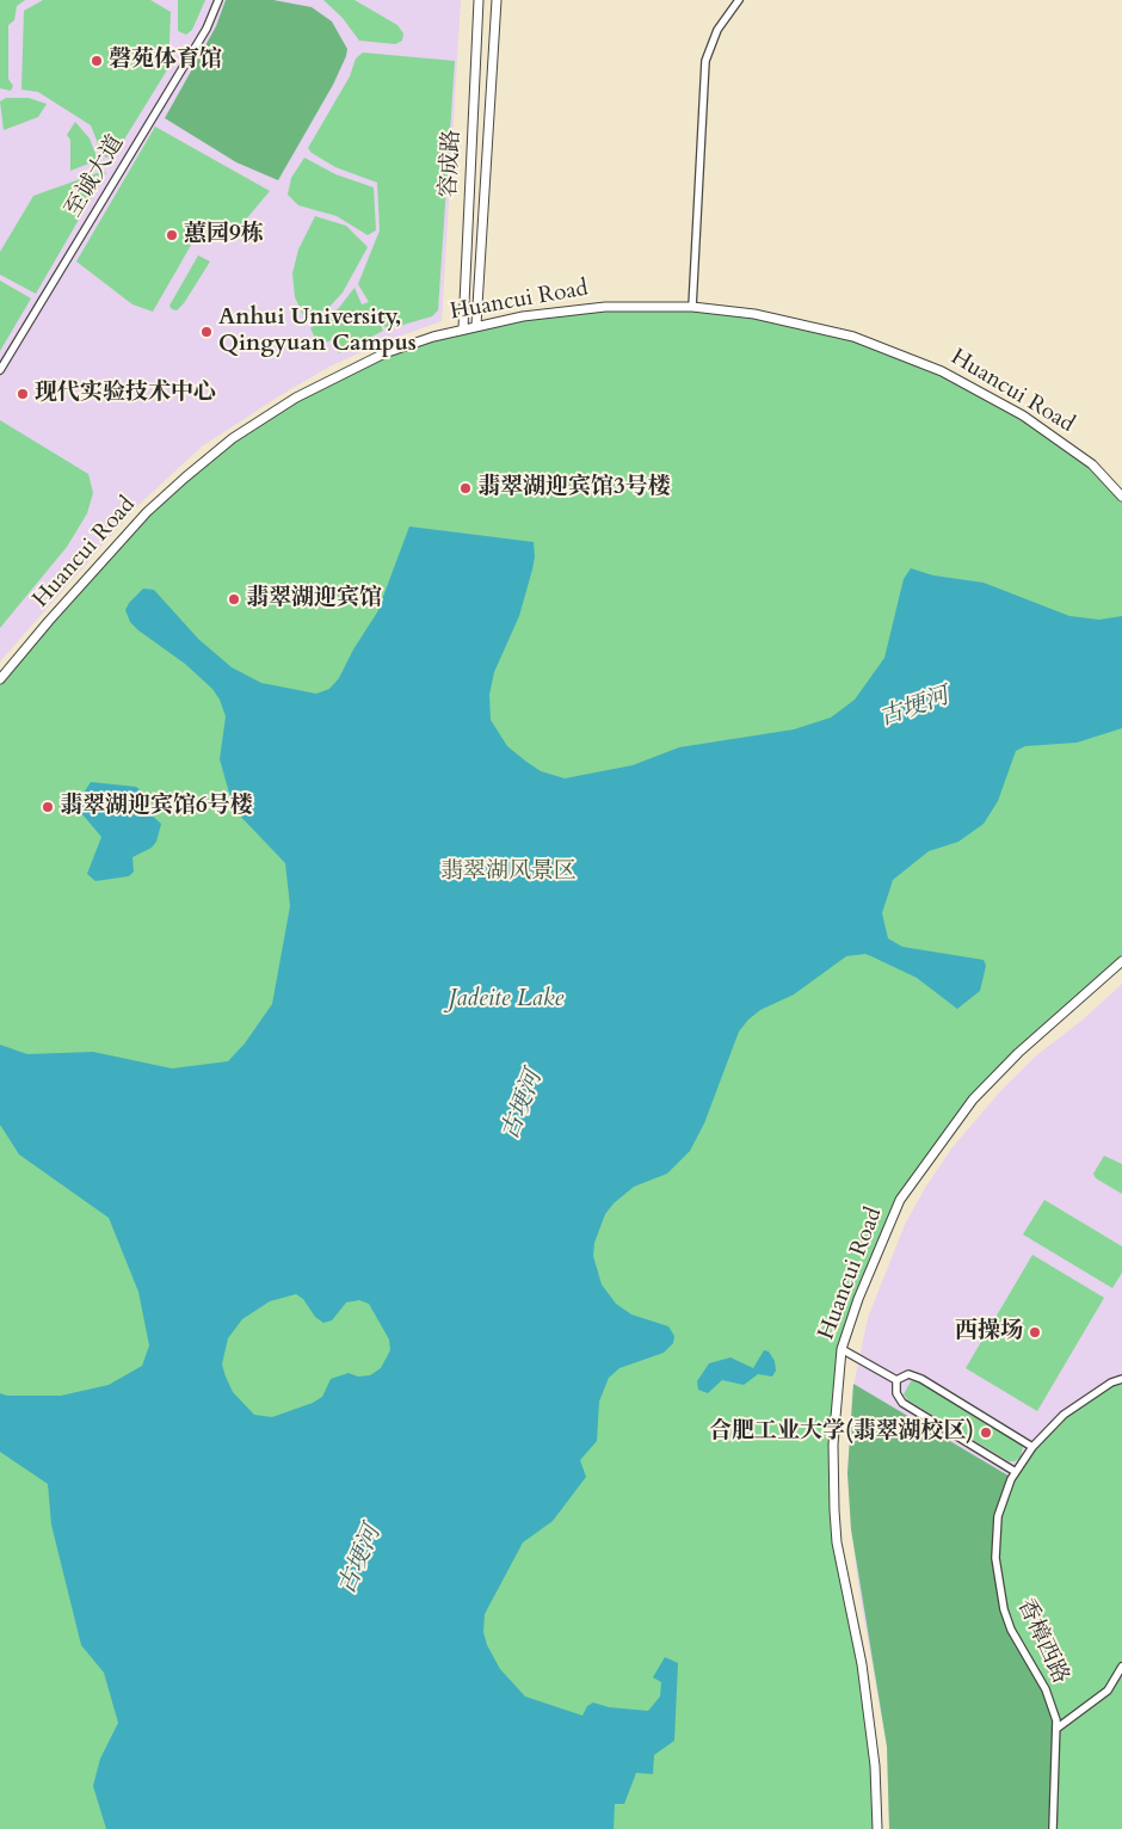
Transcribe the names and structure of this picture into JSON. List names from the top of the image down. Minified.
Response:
{"streets":{"street":["容成路","至诚大道","Huancui Road","香樟西路"]},"crossings":[["容成路","Huancui Road"]],"water":["古埂河","Jadeite Lake"],"parks":["翡翠湖风景区"],"places":["磬苑体育馆","蕙园9栋","Anhui University, Qingyuan Campus","现代实验技术中心","翡翠湖迎宾馆3号楼","翡翠湖迎宾馆","翡翠湖迎宾馆6号楼","西操场","合肥工业大学(翡翠湖校区)"]}
